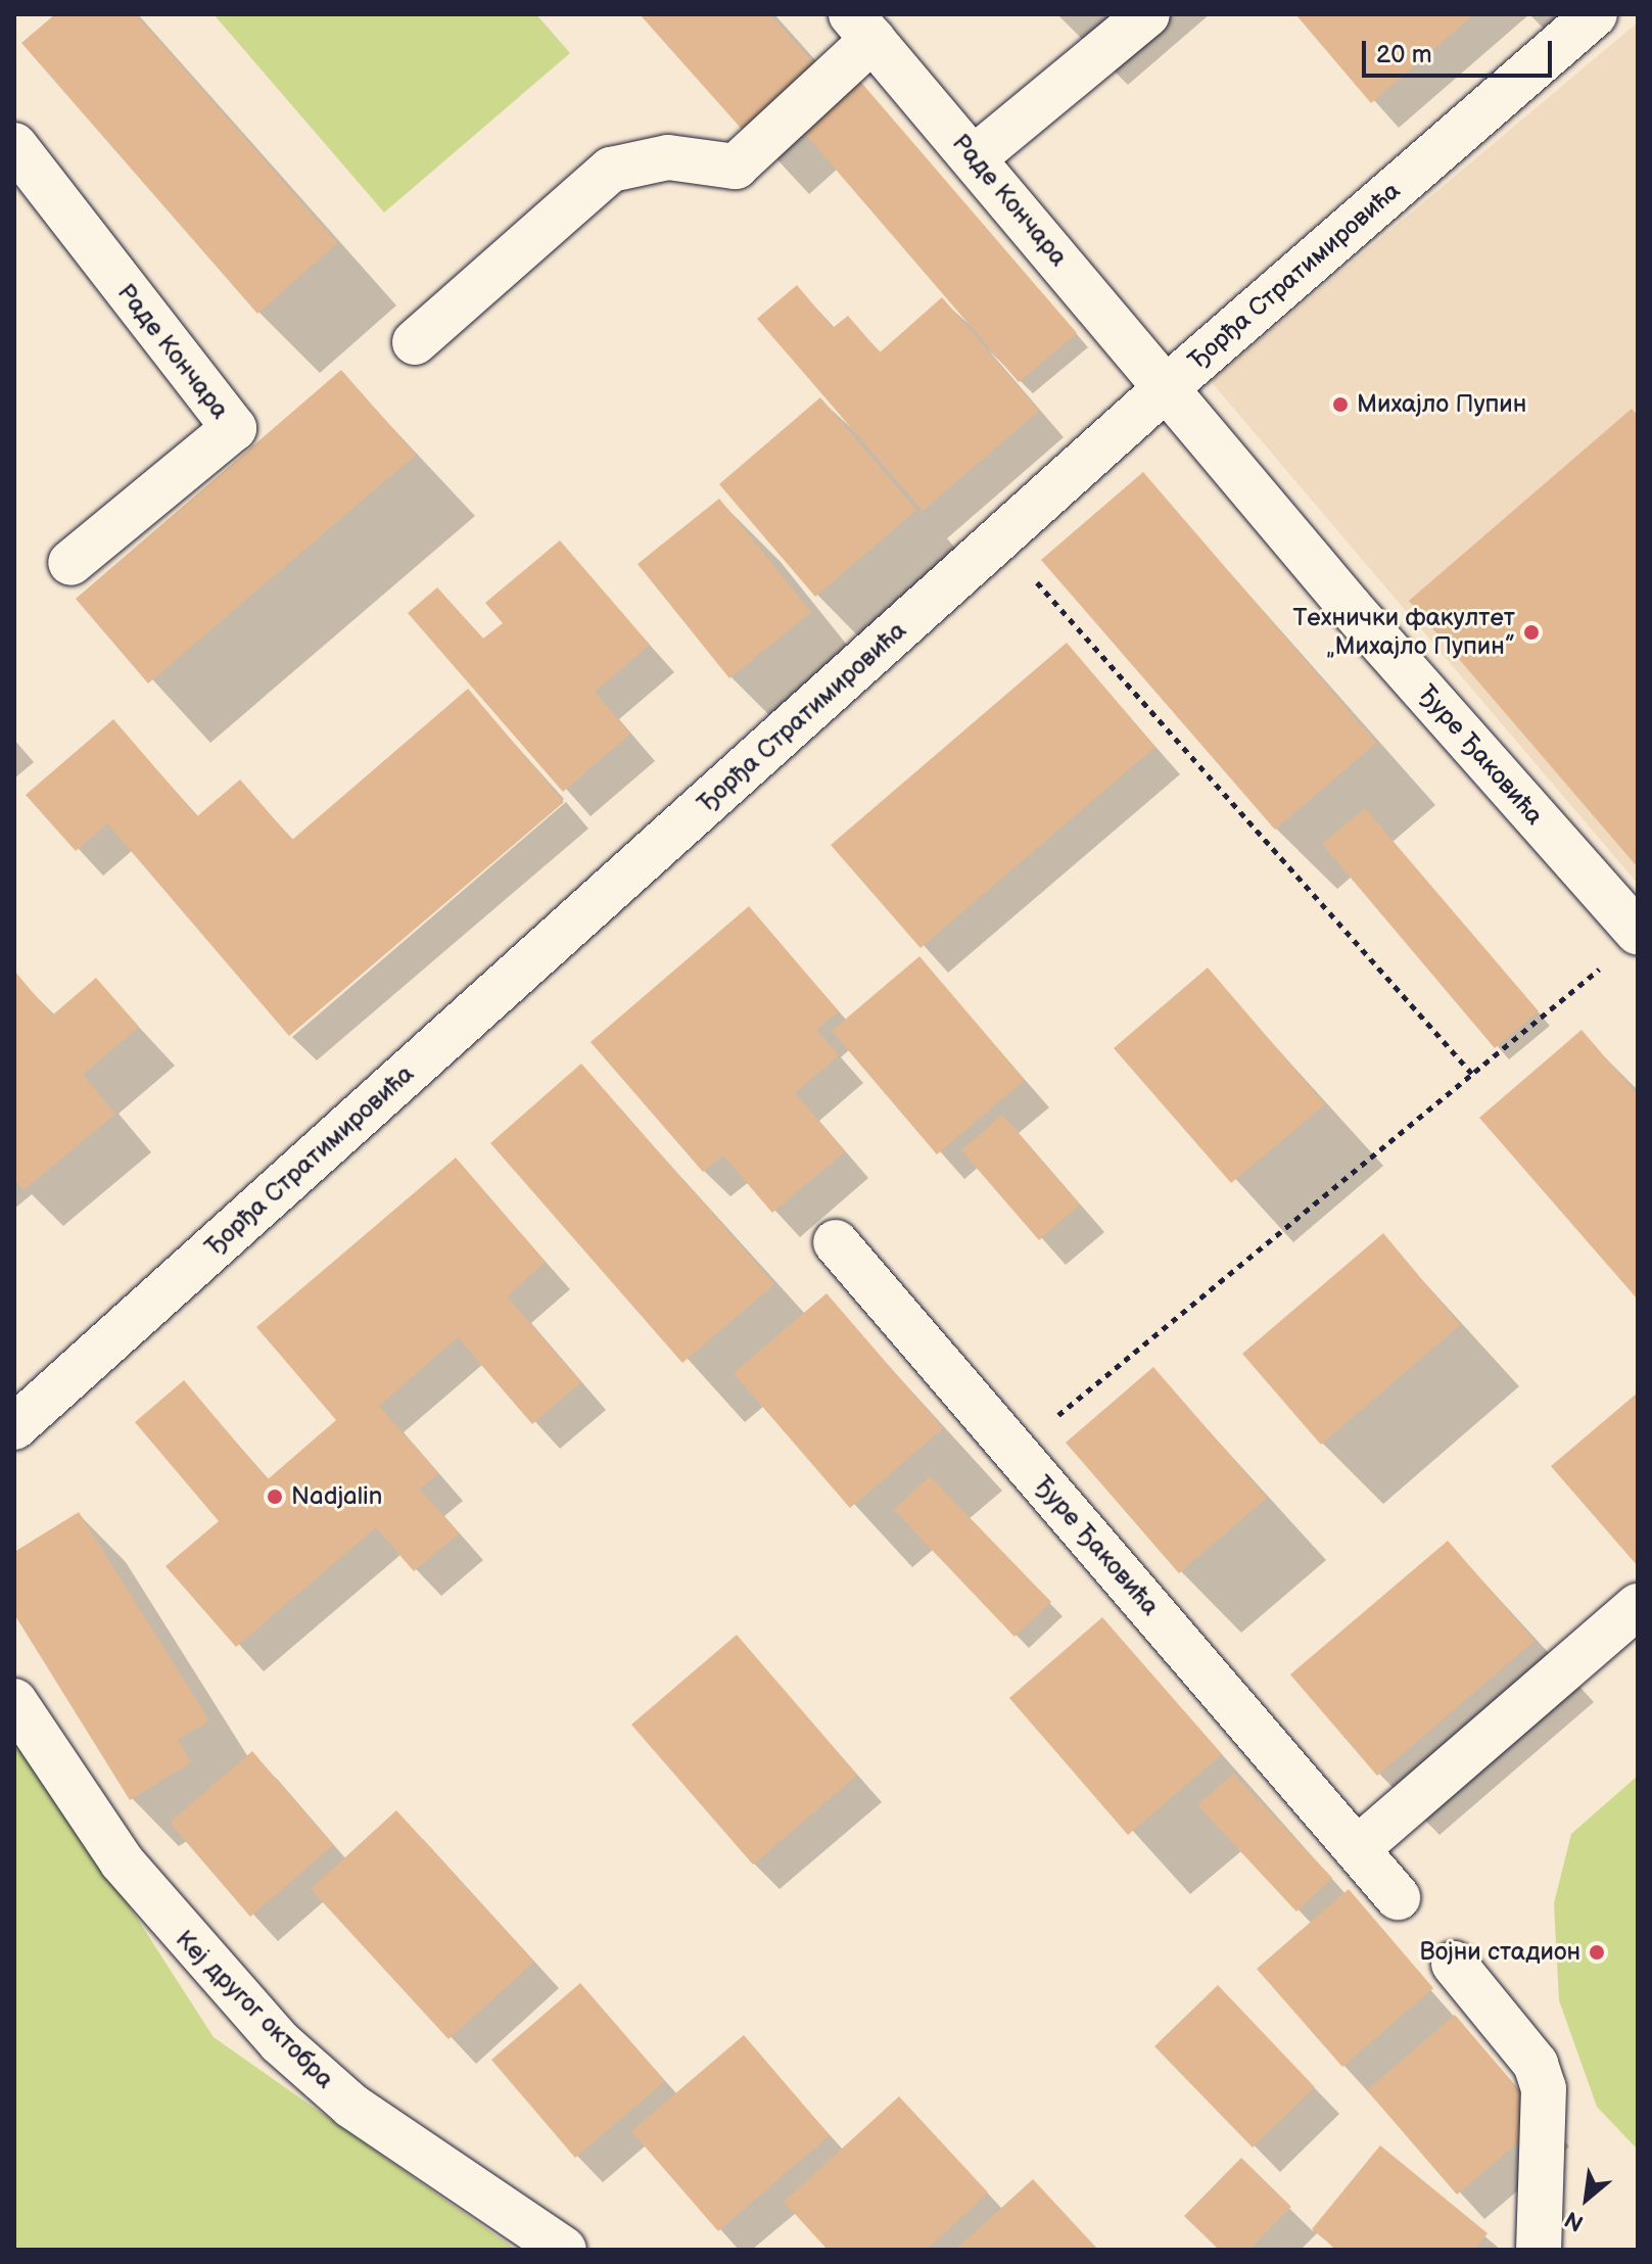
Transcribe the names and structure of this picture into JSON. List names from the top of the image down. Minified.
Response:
{"streets":{"street":["Раде Кончара","Ђорђа Стратимировића","Ђуре Ђаковића","Кеј другог октобра"]},"crossings":[["Раде Кончара","Ђорђа Стратимировића"],["Раде Кончара","Ђуре Ђаковића"],["Ђорђа Стратимировића","Ђуре Ђаковића"]],"places":["Михајло Пупин","Технички факултет „Михајло Пупин”","Nadjalin","Војни стадион"],"scale_bar":"20 m","north":"bottom left"}
